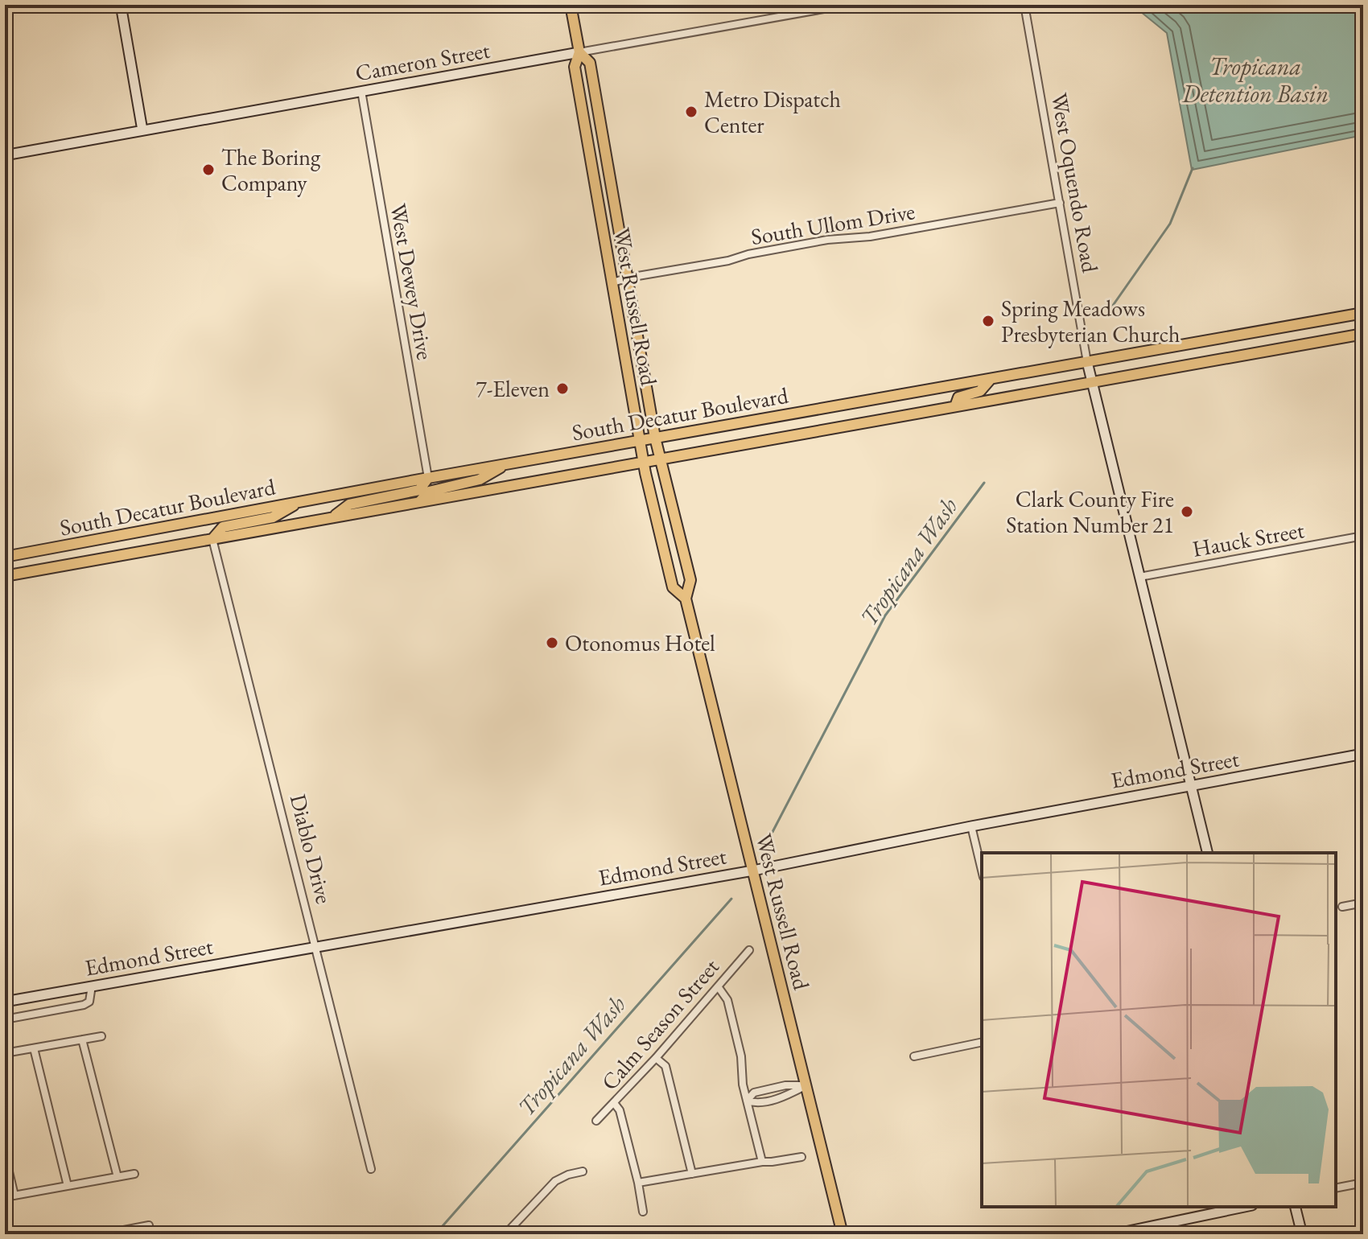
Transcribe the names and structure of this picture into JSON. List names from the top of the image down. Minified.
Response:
{"streets":{"main road":["West Russell Road","South Decatur Boulevard"],"street":["Cameron Street","West Oquendo Road","South Ullom Drive","West Dewey Drive","Hauck Street","Edmond Street","Diablo Drive","Calm Season Street"]},"crossings":[["Cameron Street","West Dewey Drive"],["Cameron Street","West Russell Road"],["West Oquendo Road","South Ullom Drive"],["West Oquendo Road","South Decatur Boulevard"],["West Oquendo Road","Hauck Street"],["West Oquendo Road","Edmond Street"],["South Ullom Drive","West Russell Road"],["West Dewey Drive","South Decatur Boulevard"],["West Russell Road","South Decatur Boulevard"],["West Russell Road","Edmond Street"],["South Decatur Boulevard","Diablo Drive"],["Edmond Street","Diablo Drive"]],"water":["Tropicana Detention Basin","Tropicana Wash"],"places":["Metro Dispatch Center","The Boring Company","Spring Meadows Presbyterian Church","7-Eleven","Clark County Fire Station Number 21","Otonomus Hotel"]}
